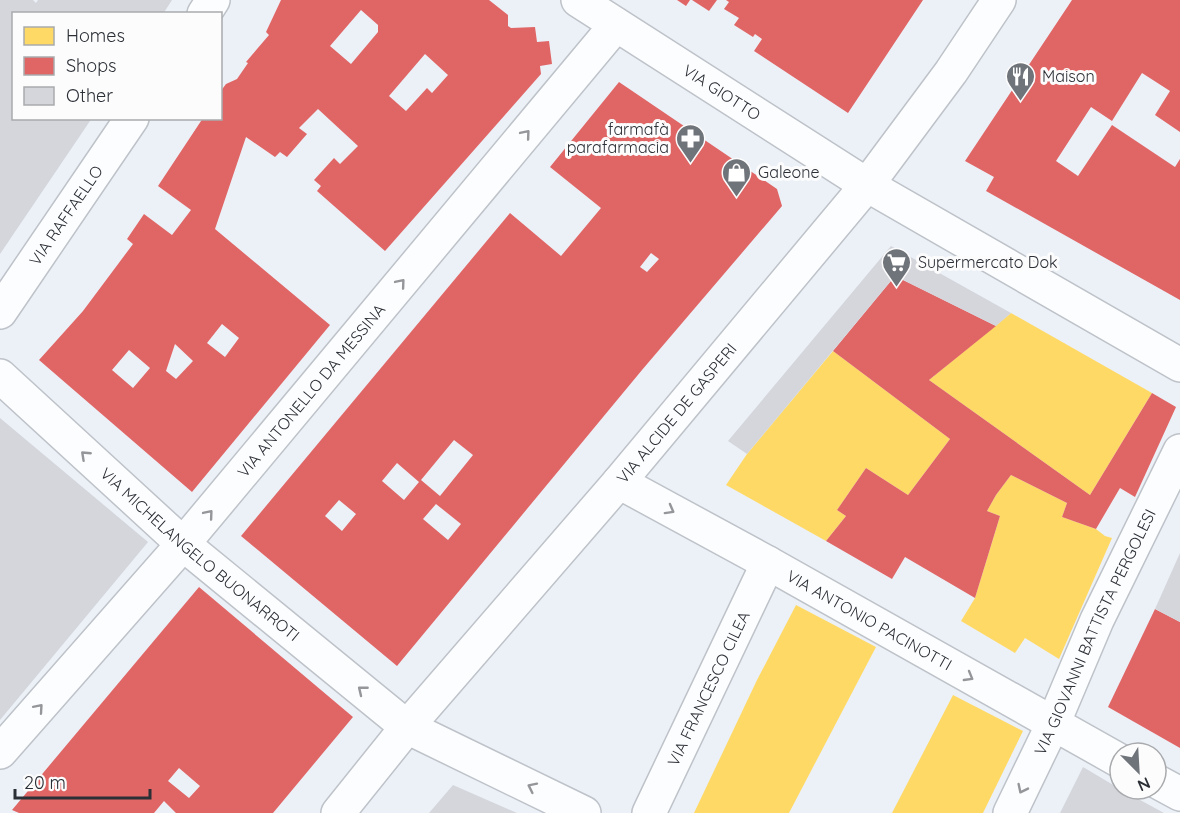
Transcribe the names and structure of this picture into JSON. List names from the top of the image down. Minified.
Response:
{"streets":{"street":["VIA GIOTTO","VIA RAFFAELLO","VIA ANTONELLO DA MESSINA","VIA ALCIDE DE GASPERI","VIA MICHELANGELO BUONARROTI","VIA ANTONIO PACINOTTI","VIA GIOVANNI BATTISTA PERGOLESI","VIA FRANCESCO CILEA"]},"crossings":[["VIA GIOTTO","VIA ANTONELLO DA MESSINA"],["VIA GIOTTO","VIA ALCIDE DE GASPERI"],["VIA ANTONELLO DA MESSINA","VIA MICHELANGELO BUONARROTI"],["VIA ALCIDE DE GASPERI","VIA MICHELANGELO BUONARROTI"],["VIA ALCIDE DE GASPERI","VIA ANTONIO PACINOTTI"],["VIA ANTONIO PACINOTTI","VIA GIOVANNI BATTISTA PERGOLESI"],["VIA ANTONIO PACINOTTI","VIA FRANCESCO CILEA"]],"one_way":["VIA ANTONELLO DA MESSINA","VIA MICHELANGELO BUONARROTI","VIA ANTONIO PACINOTTI"],"places":{"restaurant":["Maison"],"pharmacy":["farmafà parafarmacia"],"shop":["Galeone"],"supermarket":["Supermercato Dok"]},"legend":["Homes","Shops","Other"],"scale_bar":"20 m","north":"bottom right"}
